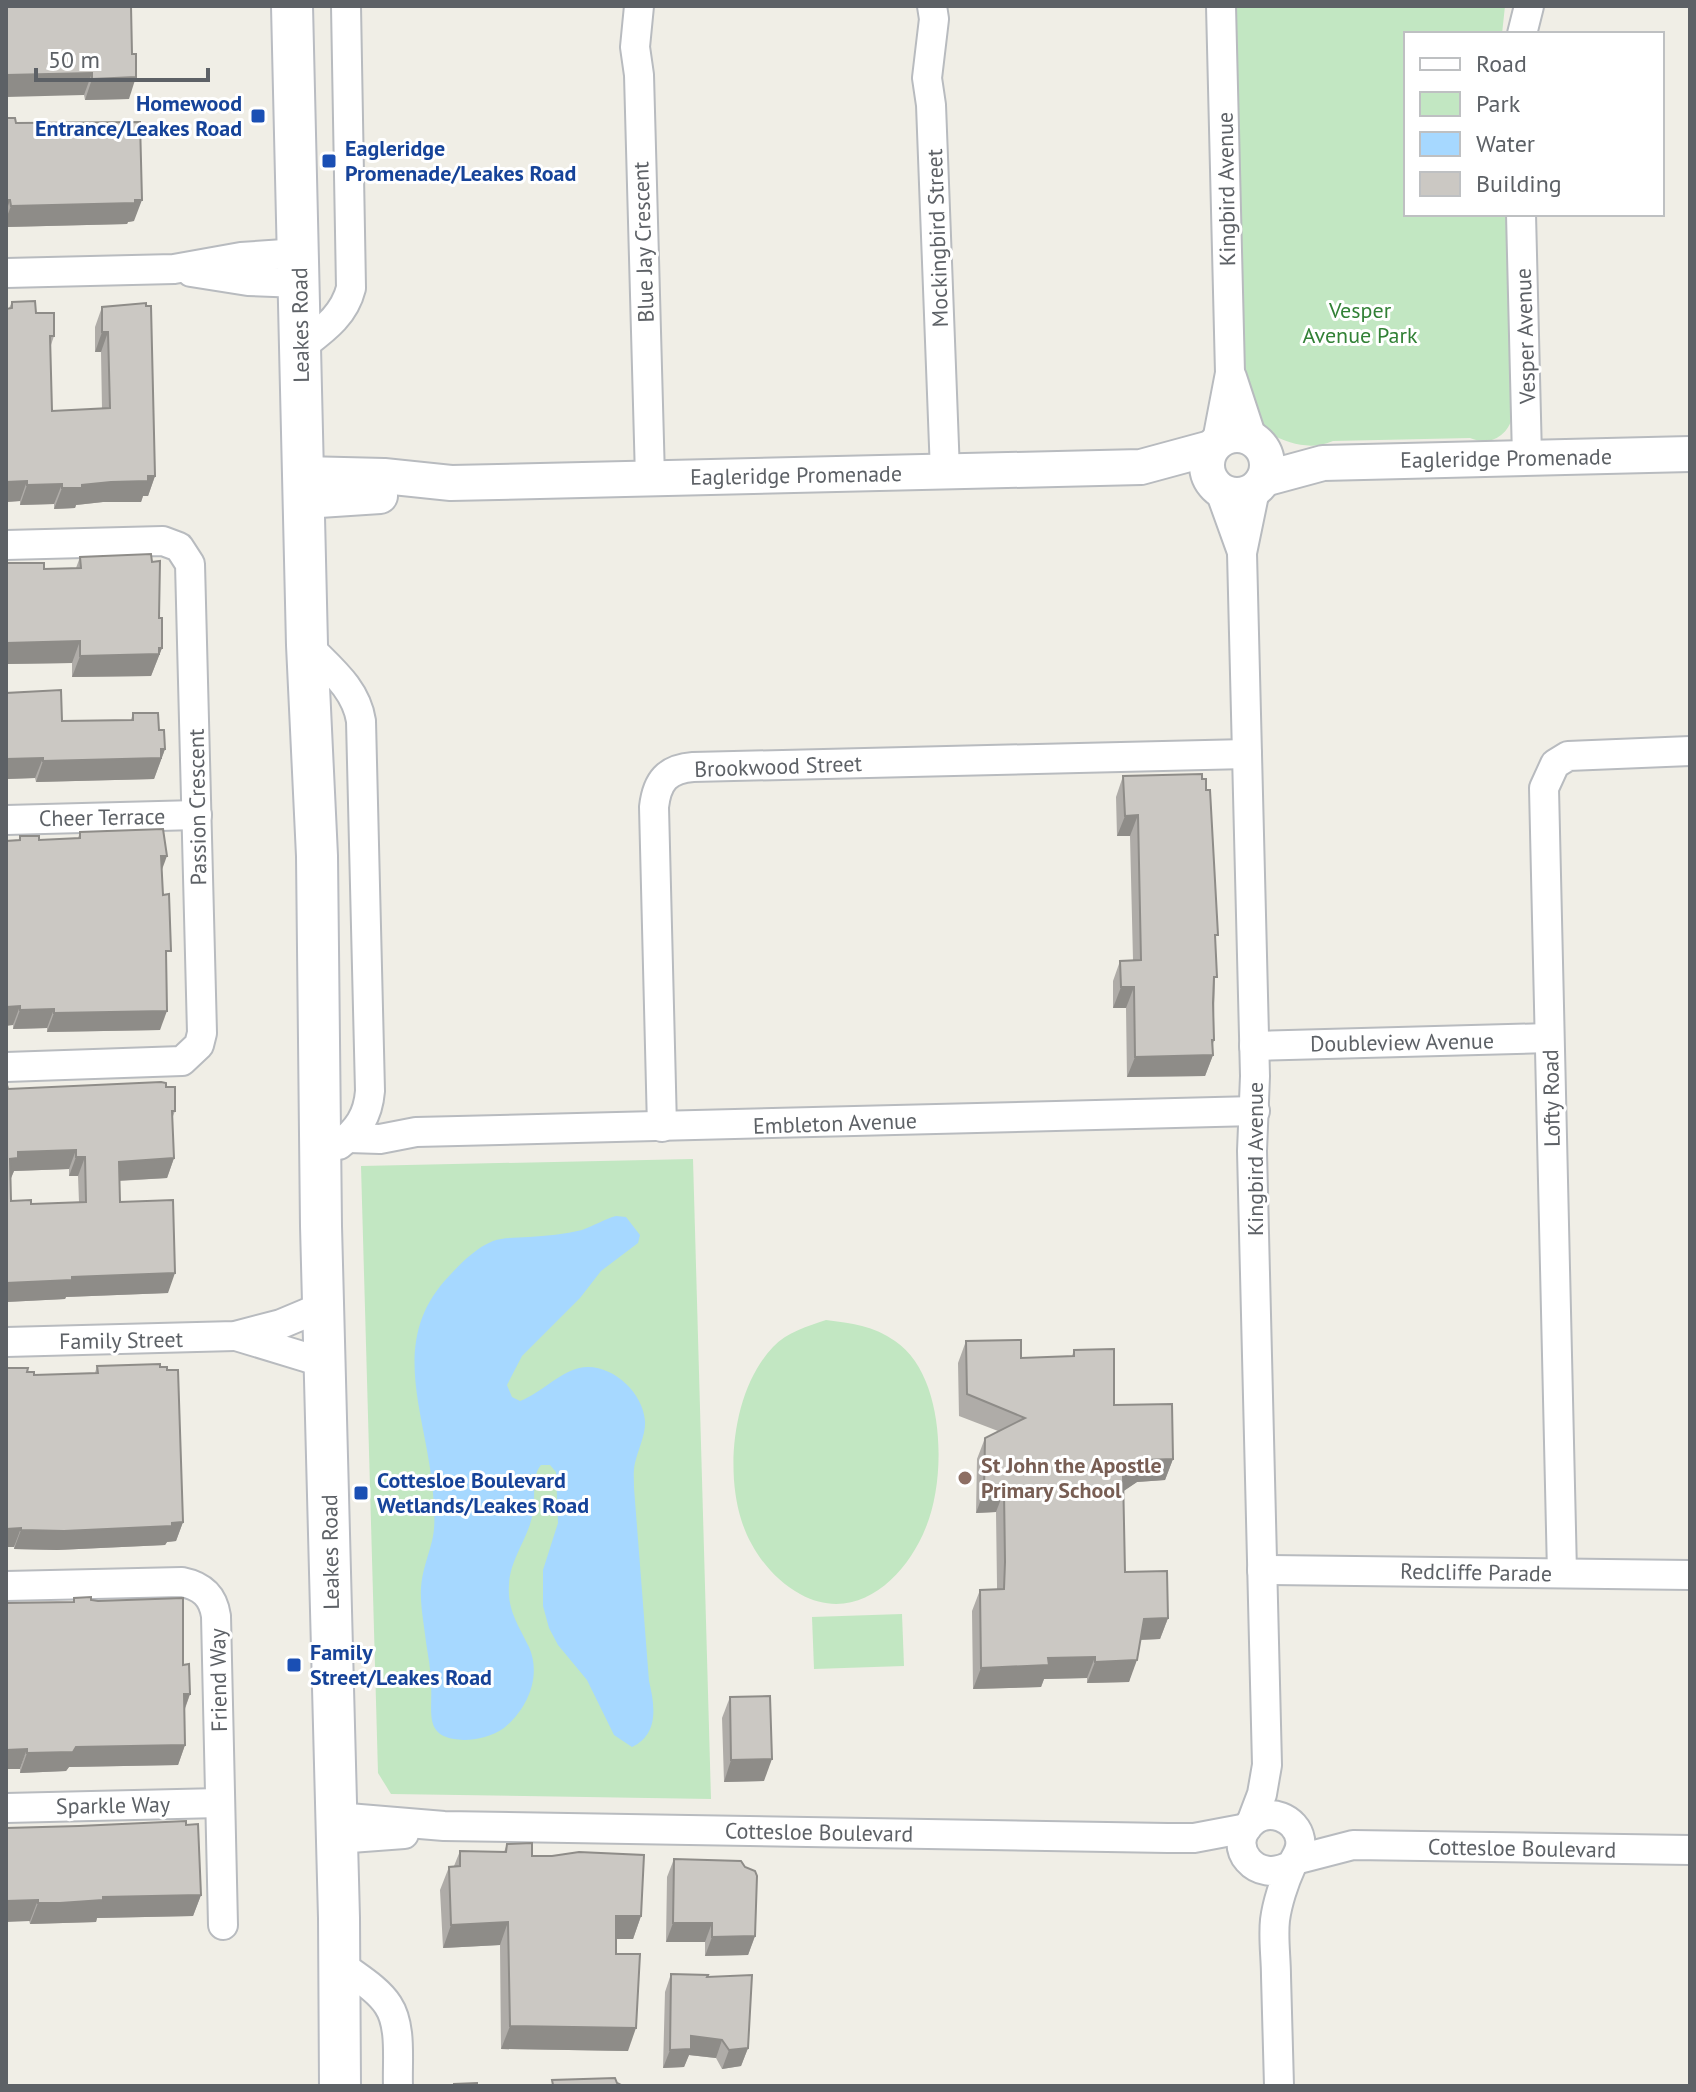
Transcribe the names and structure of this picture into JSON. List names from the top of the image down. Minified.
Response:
{"streets":{"main road":["Leakes Road"],"street":["Kingbird Avenue","Mockingbird Street","Blue Jay Crescent","Vesper Avenue","Eagleridge Promenade","Brookwood Street","Passion Crescent","Cheer Terrace","Doubleview Avenue","Lofty Road","Embleton Avenue","Family Street","Redcliffe Parade","Friend Way","Sparkle Way","Cottesloe Boulevard"]},"crossings":[["Kingbird Avenue","Eagleridge Promenade"],["Kingbird Avenue","Brookwood Street"],["Kingbird Avenue","Doubleview Avenue"],["Kingbird Avenue","Embleton Avenue"],["Kingbird Avenue","Redcliffe Parade"],["Kingbird Avenue","Cottesloe Boulevard"],["Mockingbird Street","Eagleridge Promenade"],["Blue Jay Crescent","Eagleridge Promenade"],["Leakes Road","Eagleridge Promenade"],["Leakes Road","Embleton Avenue"],["Leakes Road","Family Street"],["Leakes Road","Cottesloe Boulevard"],["Vesper Avenue","Eagleridge Promenade"],["Brookwood Street","Embleton Avenue"],["Passion Crescent","Cheer Terrace"],["Doubleview Avenue","Lofty Road"],["Lofty Road","Redcliffe Parade"],["Friend Way","Sparkle Way"]],"parks":["Vesper Avenue Park"],"places":{"transit":["Homewood Entrance/Leakes Road","Eagleridge Promenade/Leakes Road","Cottesloe Boulevard Wetlands/Leakes Road","Family Street/Leakes Road"],"other":["St John the Apostle Primary School"]},"legend":["Road","Park","Water","Building"],"scale_bar":"50 m"}
